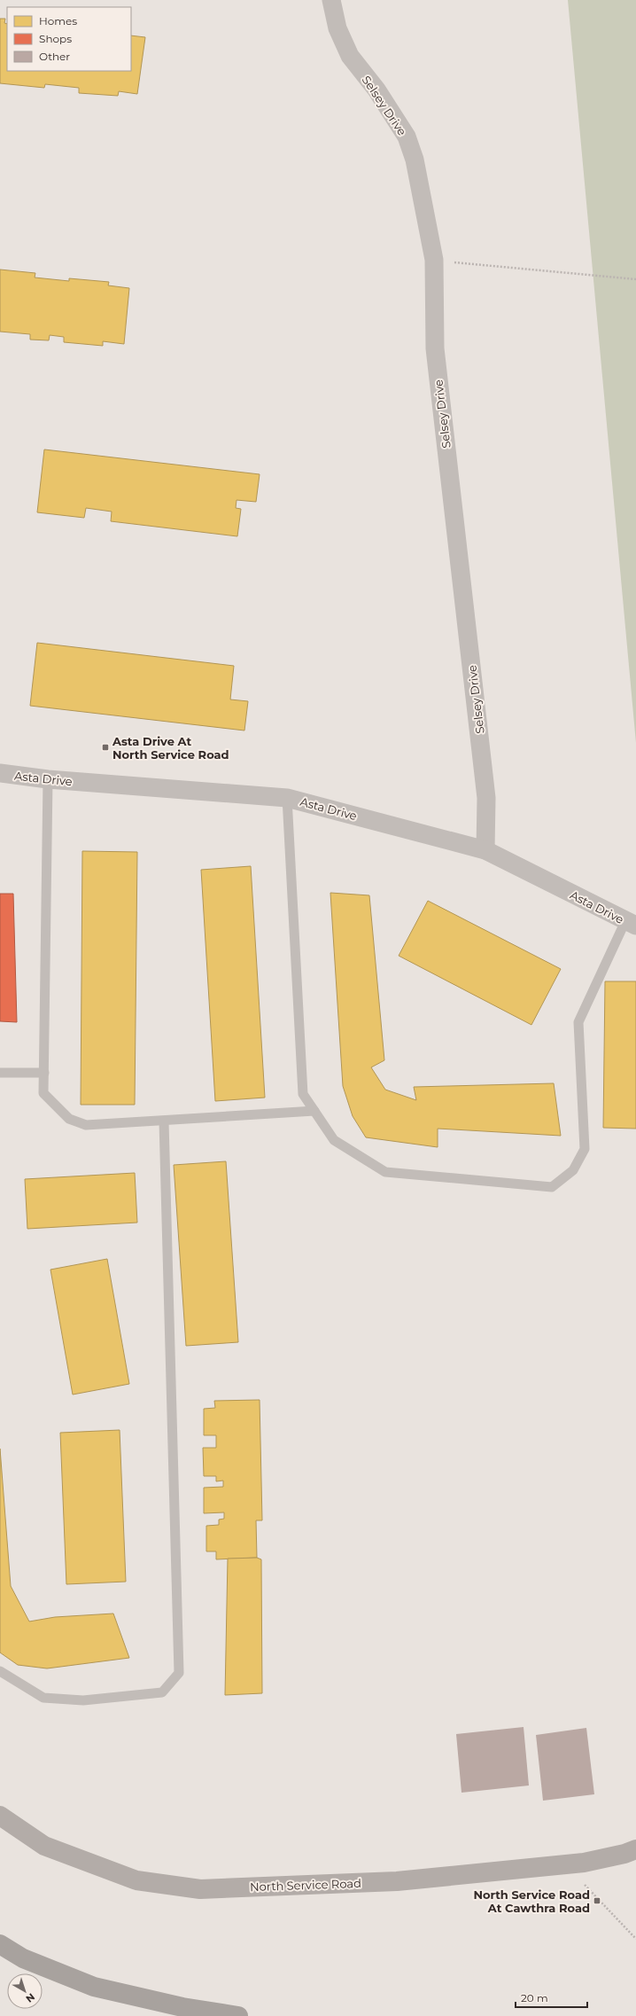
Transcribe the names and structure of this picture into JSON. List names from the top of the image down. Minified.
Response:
{"streets":{"street":["Selsey Drive","Asta Drive","North Service Road"]},"crossings":[["Selsey Drive","Asta Drive"]],"places":{"transit":["Asta Drive At North Service Road","North Service Road At Cawthra Road"]},"legend":["Homes","Shops","Other"],"scale_bar":"20 m","north":"bottom right"}
